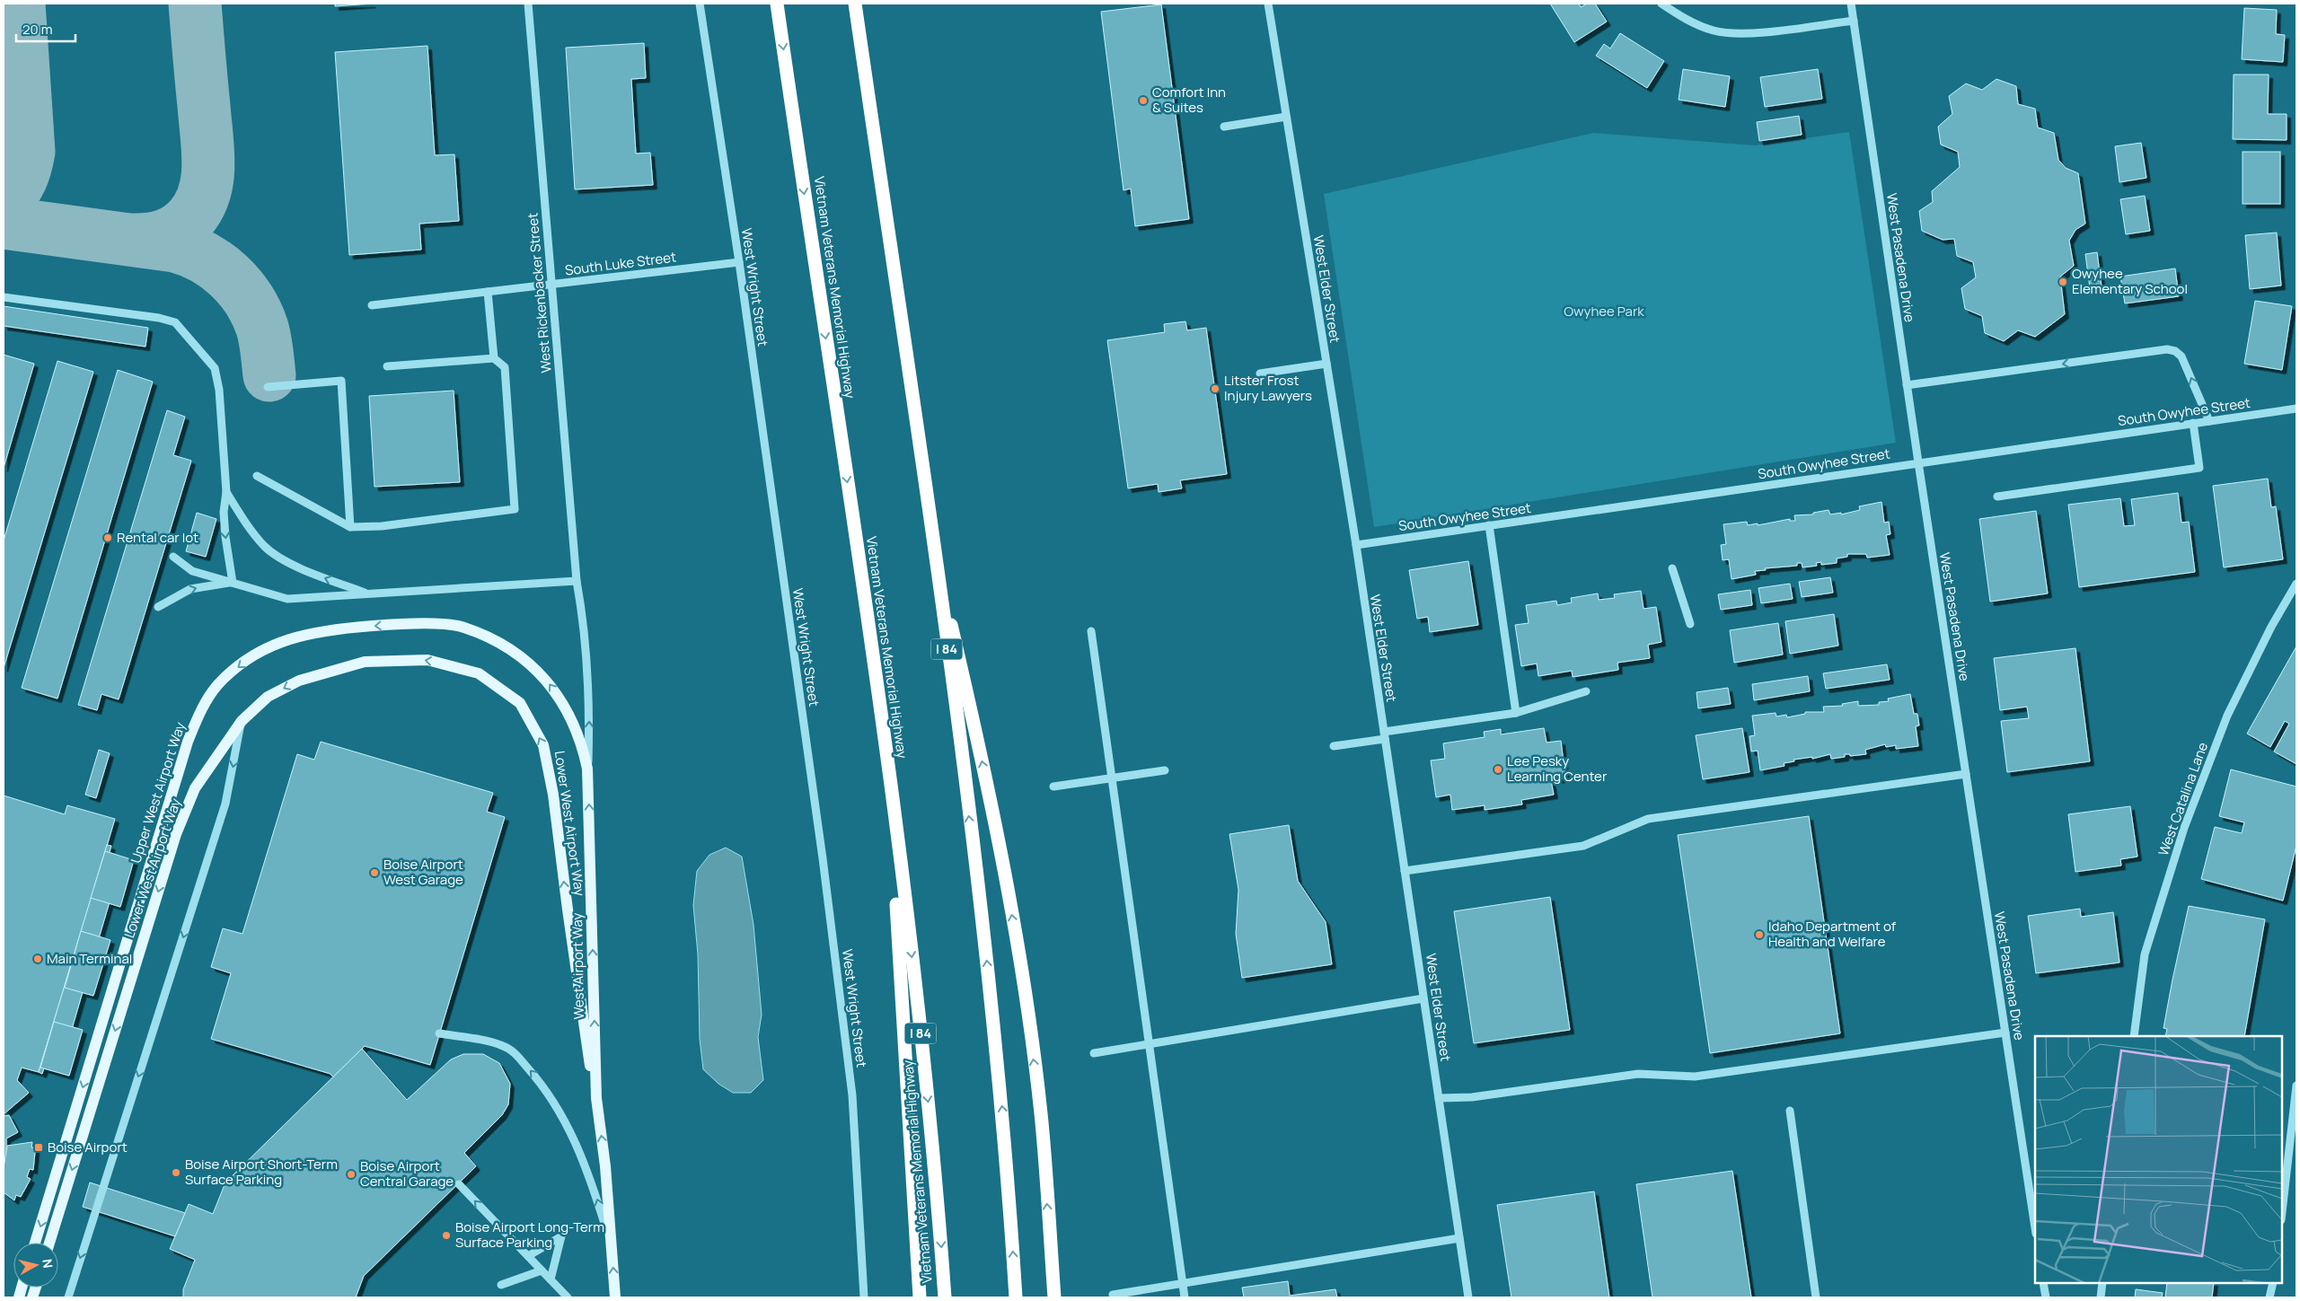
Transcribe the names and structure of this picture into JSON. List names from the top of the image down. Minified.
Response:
{"streets":{"highway":["Vietnam Veterans Memorial Highway","I 84"],"main road":["Upper West Airport Way","Lower West Airport Way","West Airport Way"],"street":["West Pasadena Drive","South Luke Street","West Wright Street","West Elder Street","West Rickenbacker Street","South Owyhee Street","West Catalina Lane"]},"crossings":[["West Pasadena Drive","South Owyhee Street"],["South Luke Street","West Wright Street"],["South Luke Street","West Rickenbacker Street"],["West Elder Street","South Owyhee Street"],["West Rickenbacker Street","West Airport Way"],["Upper West Airport Way","West Airport Way"],["Lower West Airport Way","West Airport Way"]],"one_way":["West Airport Way"],"parks":["Owyhee Park"],"places":{"other":["Comfort Inn & Suites","Owyhee Elementary School","Litster Frost Injury Lawyers","Rental car lot","Lee Pesky Learning Center","Boise Airport West Garage","Idaho Department of Health and Welfare","Main Terminal","Boise Airport Short-Term Surface Parking","Boise Airport Central Garage","Boise Airport Long-Term Surface Parking"],"transit":["Boise Airport"]},"scale_bar":"20 m","north":"right"}
